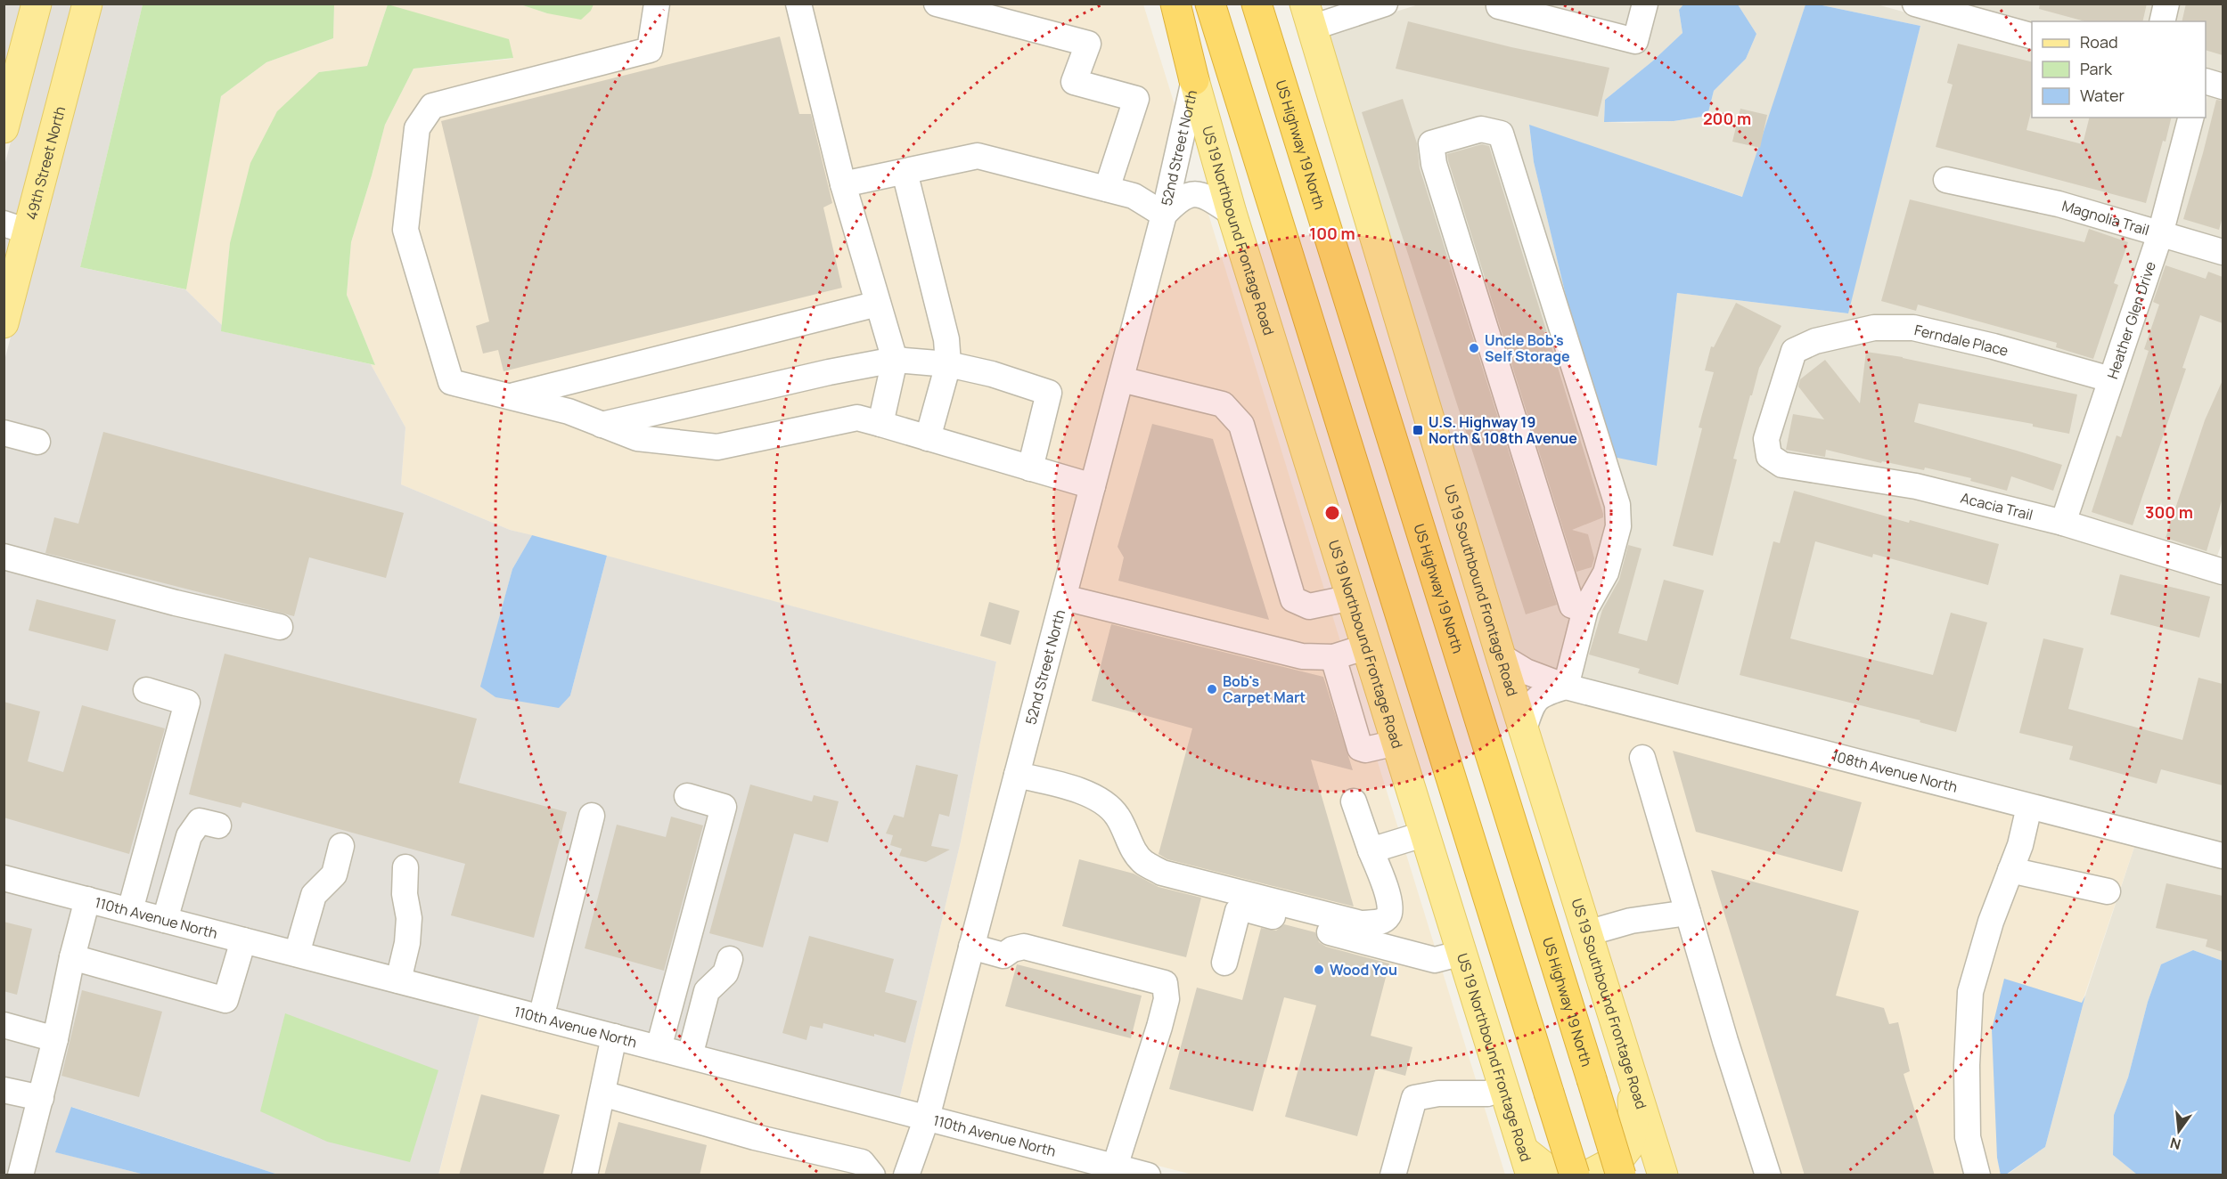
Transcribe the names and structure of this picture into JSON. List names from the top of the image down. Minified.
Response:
{"streets":{"highway":["US Highway 19 North"],"main road":["49th Street North","US 19 Northbound Frontage Road","US 19 Southbound Frontage Road"],"street":["52nd Street North","Magnolia Trail","Heather Glen Drive","Ferndale Place","Acacia Trail","108th Avenue North","110th Avenue North"]},"crossings":[["52nd Street North","US 19 Northbound Frontage Road"],["52nd Street North","110th Avenue North"],["Magnolia Trail","Heather Glen Drive"],["Heather Glen Drive","Ferndale Place"],["Heather Glen Drive","Acacia Trail"],["Ferndale Place","Acacia Trail"],["US 19 Southbound Frontage Road","108th Avenue North"]],"places":{"other":["Uncle Bob's Self Storage","Bob's Carpet Mart","Wood You"],"transit":["U.S. Highway 19 North & 108th Avenue"]},"legend":["Road","Park","Water"],"north":"bottom","rings":["200 m","100 m","300 m"]}
